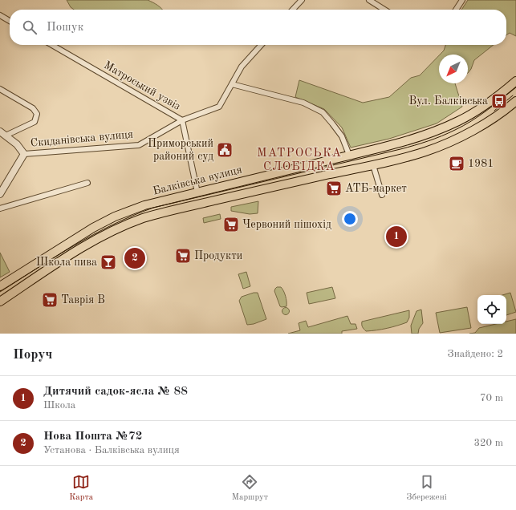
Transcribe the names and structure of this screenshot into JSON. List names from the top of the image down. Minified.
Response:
{"streets":{"main road":["Балківська вулиця"],"street":["Матроський узвіз","Скиданівська вулиця"]},"crossings":[["Матроський узвіз","Скиданівська вулиця"],["Матроський узвіз","Балківська вулиця"]],"districts":["МАТРОСЬКА СЛОБІДКА"],"places":{"bus stop":["Вул. Балківська"],"public building":["Приморський районий суд"],"cafe":["1981"],"supermarket":["АТБ-маркет","Червоний пішохід","Продукти","Таврія В"],"bar":["Школа пива"]},"north":"bottom left","page":{"search":"Пошук","pins":["1","2"],"heading":["Поруч","Знайдено: 2"],"list":[{"mark":"1","name":"Дитячий садок-ясла № 88","note":"Школа","value":"70 m"},{"mark":"2","name":"Нова Пошта №72","note":"Установа · Балківська вулиця","value":"320 m"}],"nav":["Карта","Маршрут","Збережені"]}}
